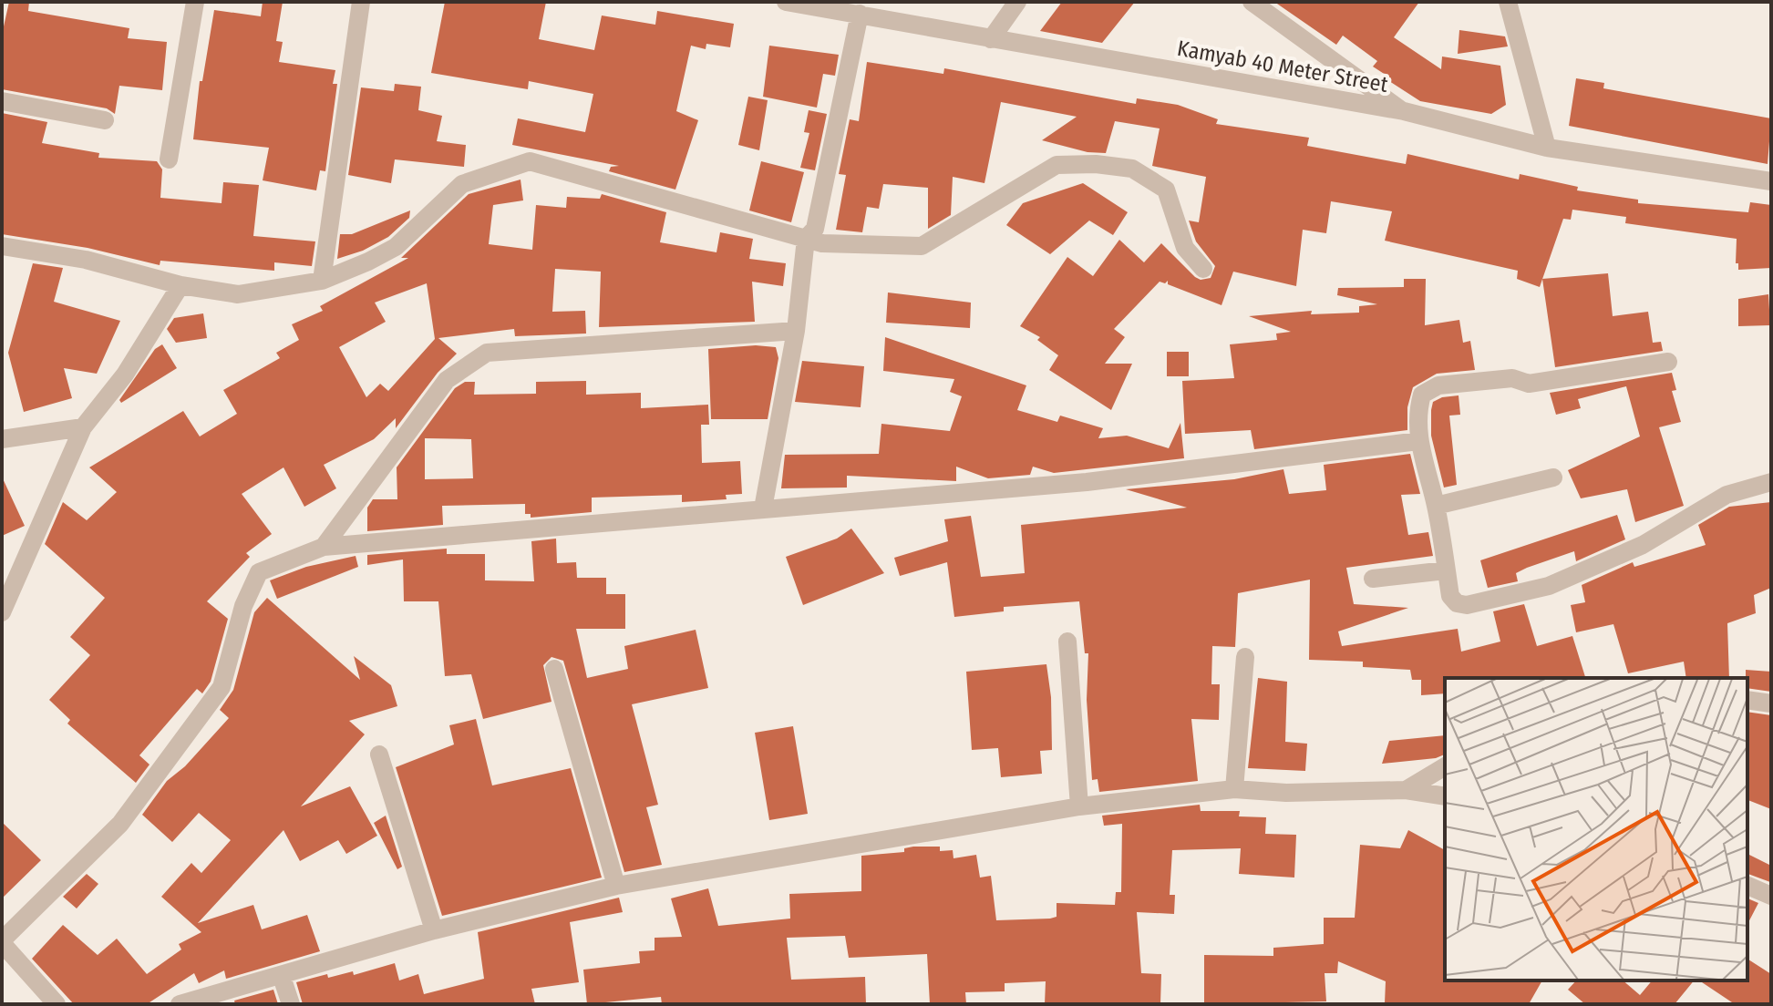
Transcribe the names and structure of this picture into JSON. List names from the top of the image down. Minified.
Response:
{"streets":{"street":["Kamyab 40 Meter Street"]}}
